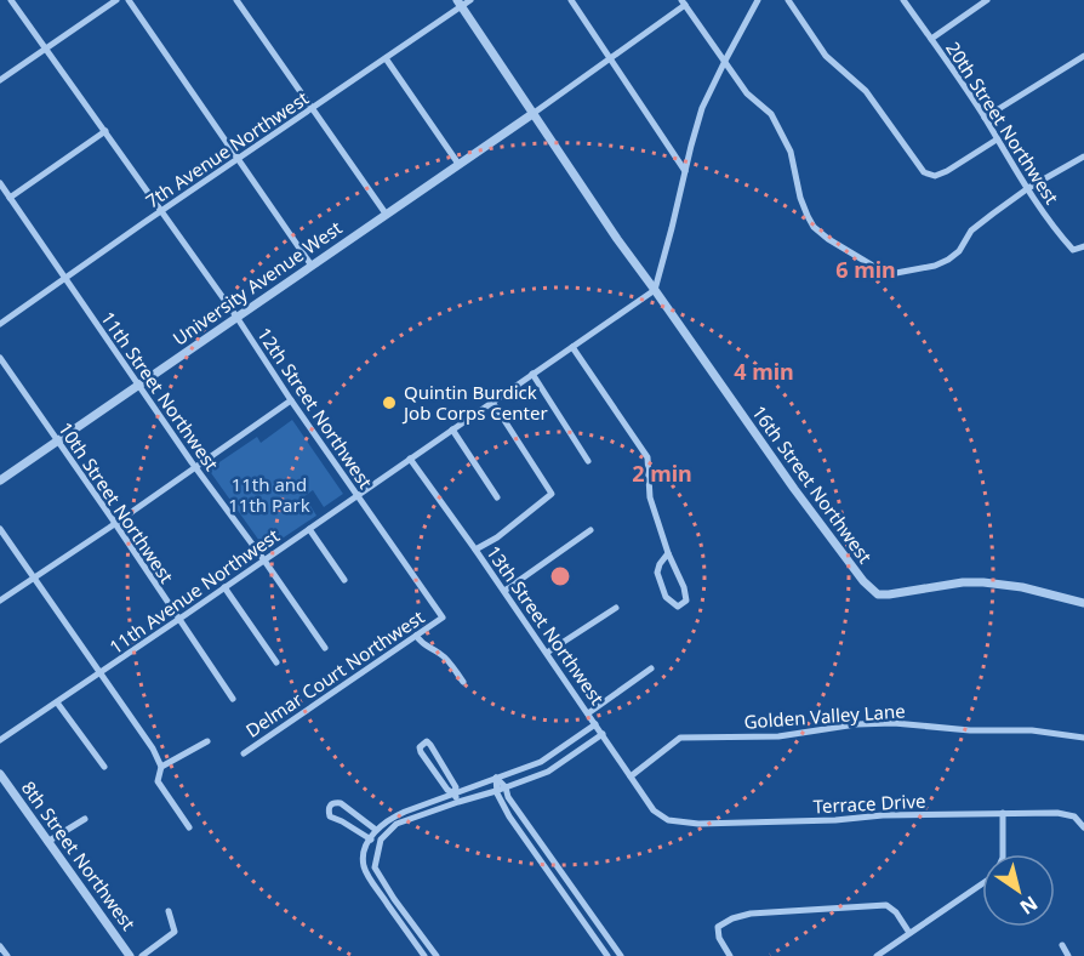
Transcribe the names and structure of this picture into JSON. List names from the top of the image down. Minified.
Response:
{"streets":{"street":["20th Street Northwest","7th Avenue Northwest","University Avenue West","11th Street Northwest","12th Street Northwest","16th Street Northwest","10th Street Northwest","11th Avenue Northwest","13th Street Northwest","Delmar Court Northwest","Golden Valley Lane","Terrace Drive","8th Street Northwest"]},"crossings":[["7th Avenue Northwest","11th Street Northwest"],["7th Avenue Northwest","12th Street Northwest"],["7th Avenue Northwest","16th Street Northwest"],["University Avenue West","11th Street Northwest"],["University Avenue West","12th Street Northwest"],["University Avenue West","16th Street Northwest"],["University Avenue West","10th Street Northwest"],["11th Street Northwest","11th Avenue Northwest"],["12th Street Northwest","11th Avenue Northwest"],["12th Street Northwest","Delmar Court Northwest"],["16th Street Northwest","11th Avenue Northwest"],["10th Street Northwest","11th Avenue Northwest"],["11th Avenue Northwest","13th Street Northwest"],["13th Street Northwest","Golden Valley Lane"],["13th Street Northwest","Terrace Drive"]],"parks":["11th and 11th Park"],"places":["Quintin Burdick Job Corps Center"],"north":"bottom right","rings":["6 min","4 min","2 min"]}
